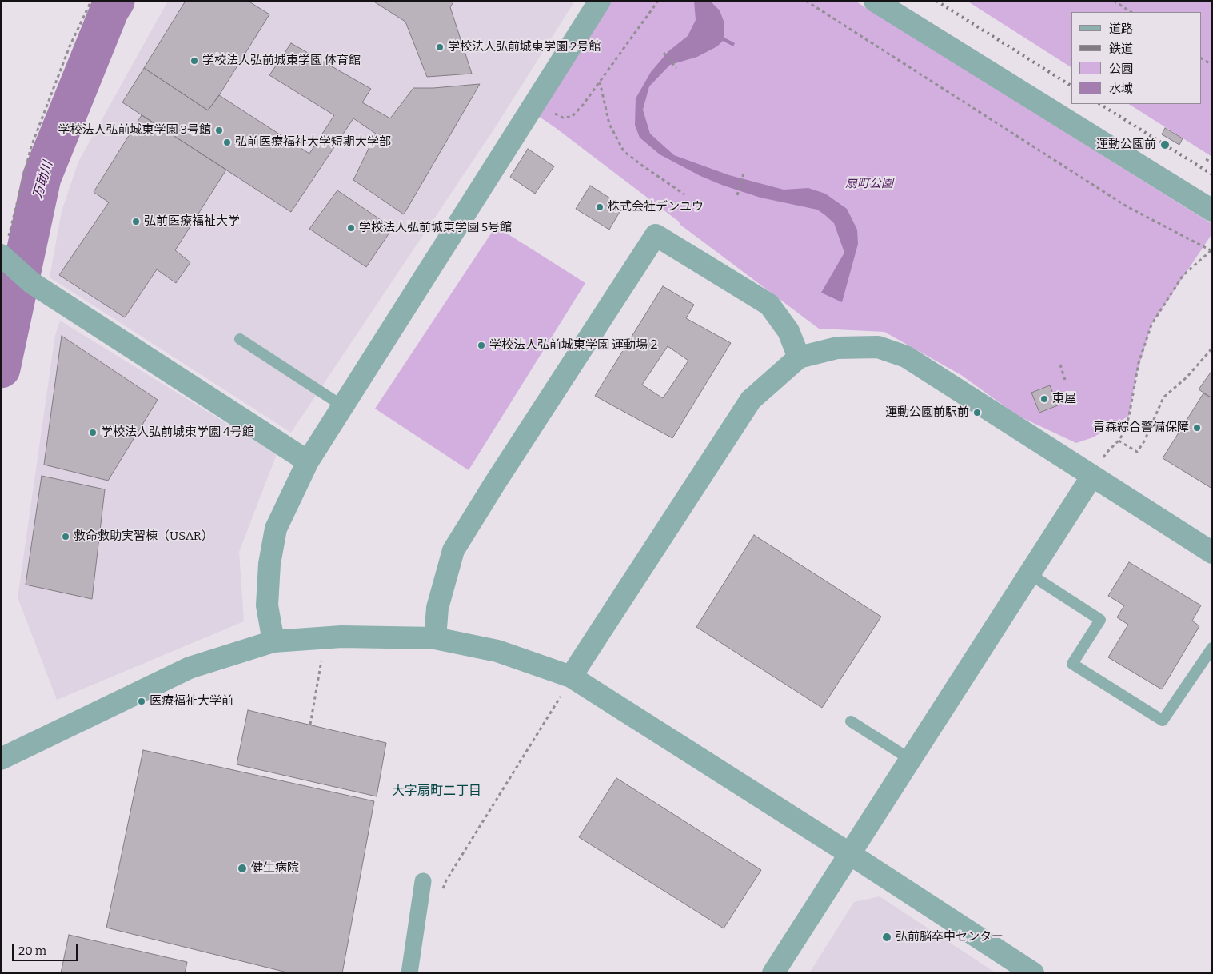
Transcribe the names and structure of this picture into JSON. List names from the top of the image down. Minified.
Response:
{"districts":["大字扇町二丁目"],"water":["万助川"],"parks":["扇町公園"],"places":["学校法人弘前城東学園 2号館","学校法人弘前城東学園 体育館","学校法人弘前城東学園 3号館","弘前医療福祉大学短期大学部","運動公園前","株式会社デンユウ","弘前医療福祉大学","学校法人弘前城東学園 5号館","学校法人弘前城東学園 運動場２","東屋","運動公園前駅前","青森綜合警備保障","学校法人弘前城東学園 4号館","救命救助実習棟（USAR）","医療福祉大学前","健生病院","弘前脳卒中センター"],"legend":["道路","鉄道","公園","水域"],"scale_bar":"20 m"}
